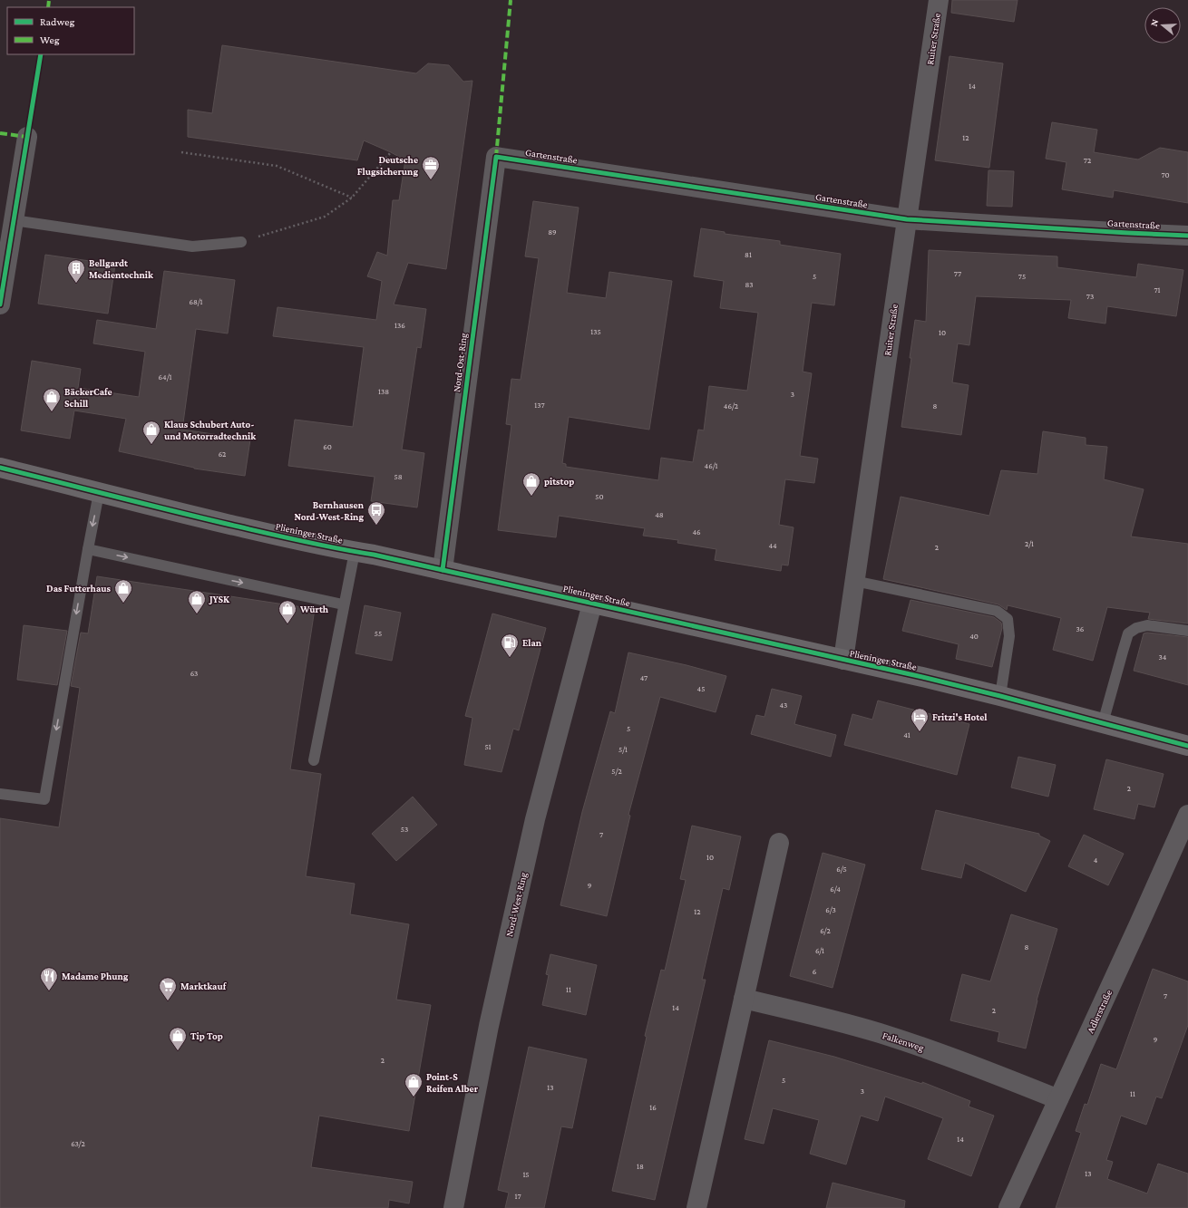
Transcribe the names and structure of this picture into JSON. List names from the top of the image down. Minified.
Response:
{"streets":{"main road":["Plieninger Straße"],"street":["Ruiter Straße","Gartenstraße","Nord-Ost-Ring","Nord-West-Ring","Adlerstraße","Falkenweg"]},"crossings":[["Ruiter Straße","Gartenstraße"],["Ruiter Straße","Plieninger Straße"],["Gartenstraße","Nord-Ost-Ring"],["Nord-Ost-Ring","Plieninger Straße"],["Plieninger Straße","Nord-West-Ring"],["Adlerstraße","Falkenweg"]],"places":{"office":["Deutsche Flugsicherung"],"building":["Bellgardt Medientechnik"],"shop":["BäckerCafe Schill","Klaus Schubert Auto- und Motorradtechnik","pitstop","Das Futterhaus","JYSK","Würth","Tip Top","Point-S Reifen Alber"],"bus stop":["Bernhausen Nord-West-Ring"],"fuel station":["Elan"],"hotel":["Fritzi's Hotel"],"restaurant":["Madame Phung"],"supermarket":["Marktkauf"]},"house_numbers":["14","12","72","70","89","81","77","5","75","83","71","73","68/1","136","135","10","64/1","138","3","137","46/2","8","60","62","46/1","58","50","48","46","2/1","44","2","36","55","40","34","63","47","45","43","5","41","51","5/1","5/2","2","53","7","10","4","6/5","9","6/4","6/3","12","6/2","8","6/1","6","11","7","14","2","9","2","5","13","3","11","16","14","63/2","18","13","15","17"],"legend":["Radweg","Weg"],"north":"left"}
